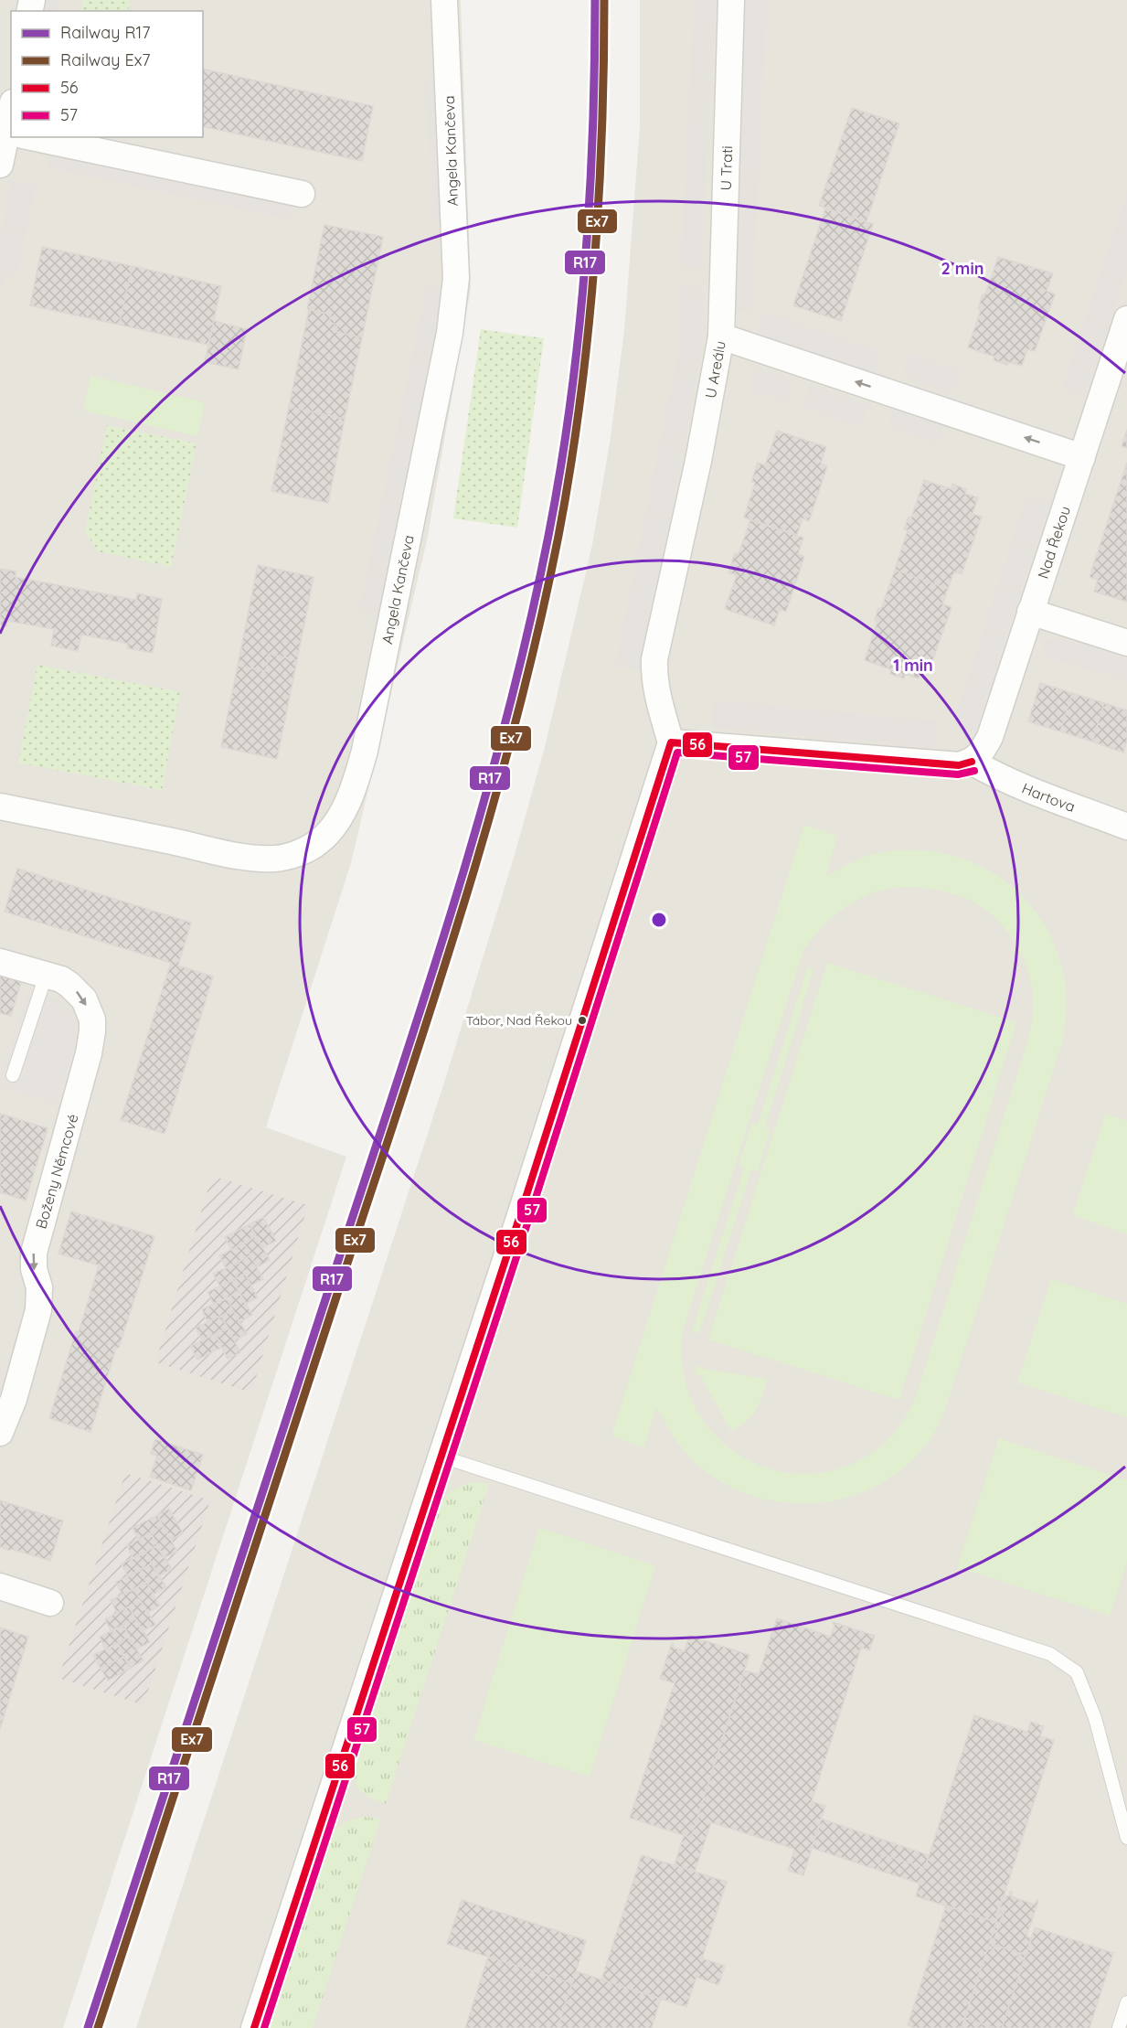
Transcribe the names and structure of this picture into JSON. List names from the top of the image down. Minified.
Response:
{"streets":{"street":["Angela Kančeva","U Trati","U Areálu","Nad Řekou","Hartova","Boženy Němcové"]},"crossings":[["U Trati","U Areálu"],["U Areálu","Nad Řekou"],["Nad Řekou","Hartova"]],"one_way":["U Areálu","Boženy Němcové"],"places":["Tábor, Nad Řekou"],"lines":["rail line R17","rail line Ex7","transit line 56","transit line 57"],"legend":["Railway R17","Railway Ex7","56","57"],"rings":["2 min","1 min"]}
